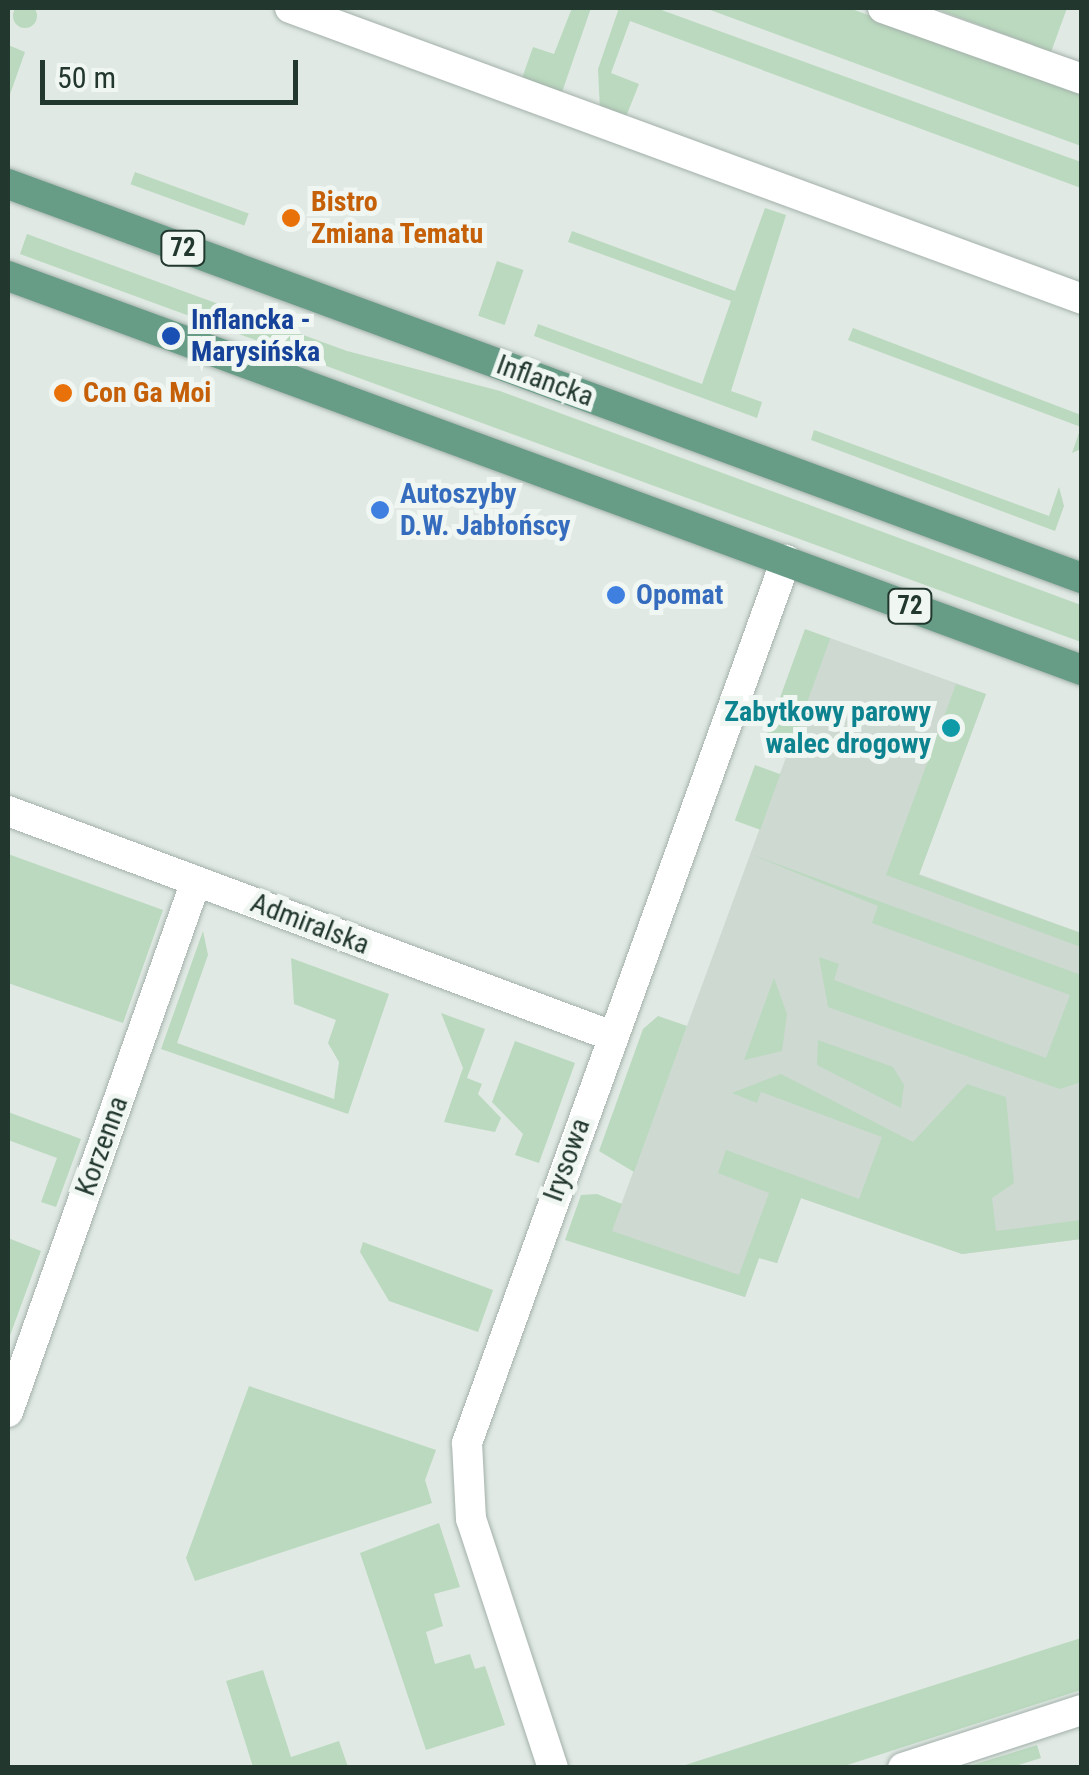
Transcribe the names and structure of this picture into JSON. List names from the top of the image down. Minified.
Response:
{"streets":{"main road":["72","Inflancka"],"street":["Admiralska","Korzenna","Irysowa"]},"crossings":[["72","Irysowa"],["Admiralska","Korzenna"],["Admiralska","Irysowa"]],"places":["Bistro Zmiana Tematu","Inflancka - Marysińska","Con Ga Moi","Autoszyby D.W. Jabłońscy","Opomat","Zabytkowy parowy walec drogowy"],"scale_bar":"50 m"}
